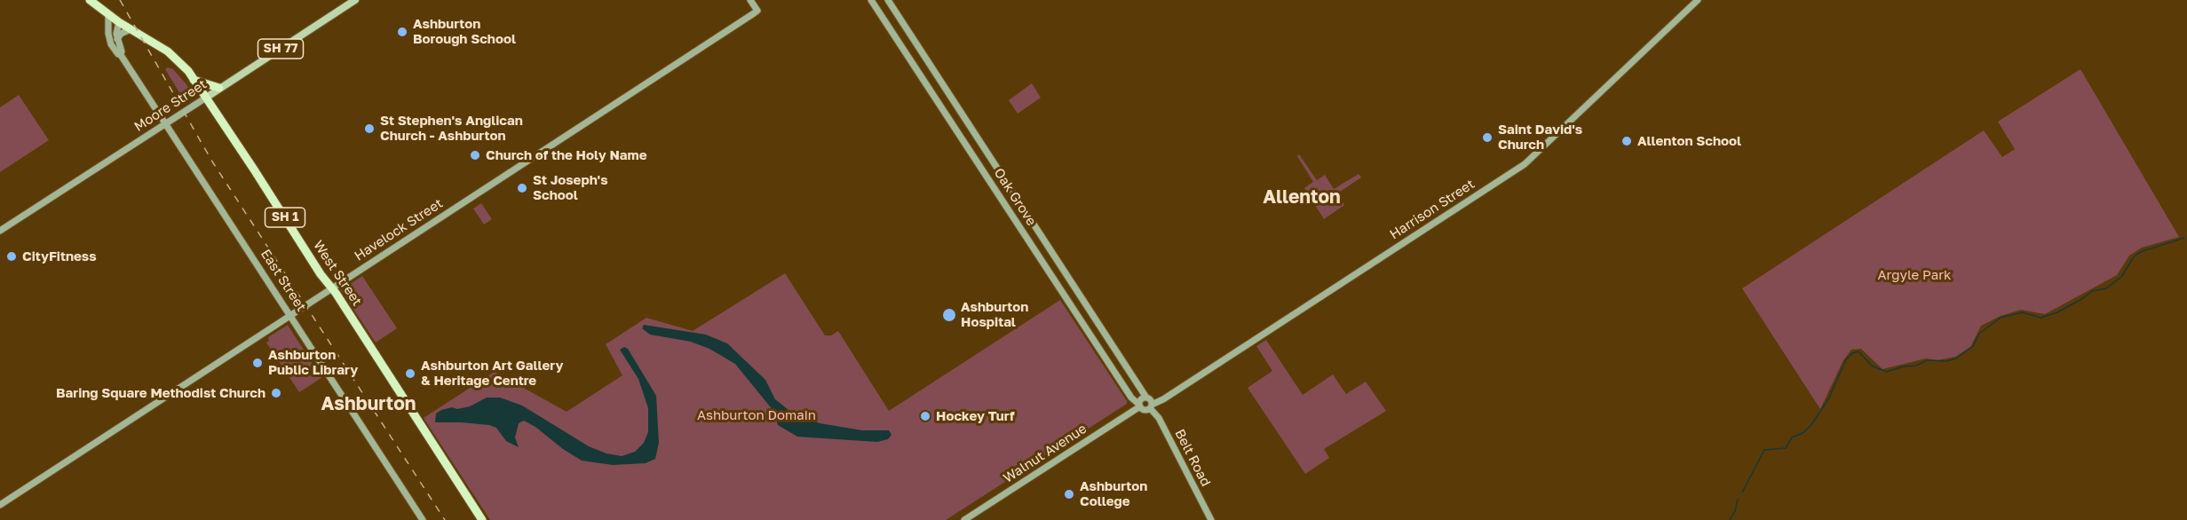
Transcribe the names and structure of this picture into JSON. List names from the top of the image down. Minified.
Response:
{"streets":{"highway":["SH 1","West Street"],"main road":["SH 77","Moore Street"],"street":["Oak Grove","Harrison Street","Havelock Street","East Street","Walnut Avenue","Belt Road"]},"crossings":[["Moore Street","West Street"],["Moore Street","East Street"],["Oak Grove","Harrison Street"],["Oak Grove","Walnut Avenue"],["Oak Grove","Belt Road"],["Harrison Street","Walnut Avenue"],["Harrison Street","Belt Road"],["SH 1","West Street"],["SH 1","East Street"],["Havelock Street","West Street"],["Havelock Street","East Street"],["West Street","East Street"],["Walnut Avenue","Belt Road"]],"districts":["Allenton","Ashburton"],"parks":["Argyle Park","Ashburton Domain"],"places":["Ashburton Borough School","St Stephen's Anglican Church - Ashburton","Saint David's Church","Allenton School","Church of the Holy Name","St Joseph's School","CityFitness","Ashburton Hospital","Ashburton Public Library","Ashburton Art Gallery & Heritage Centre","Baring Square Methodist Church","Hockey Turf","Ashburton College"]}
